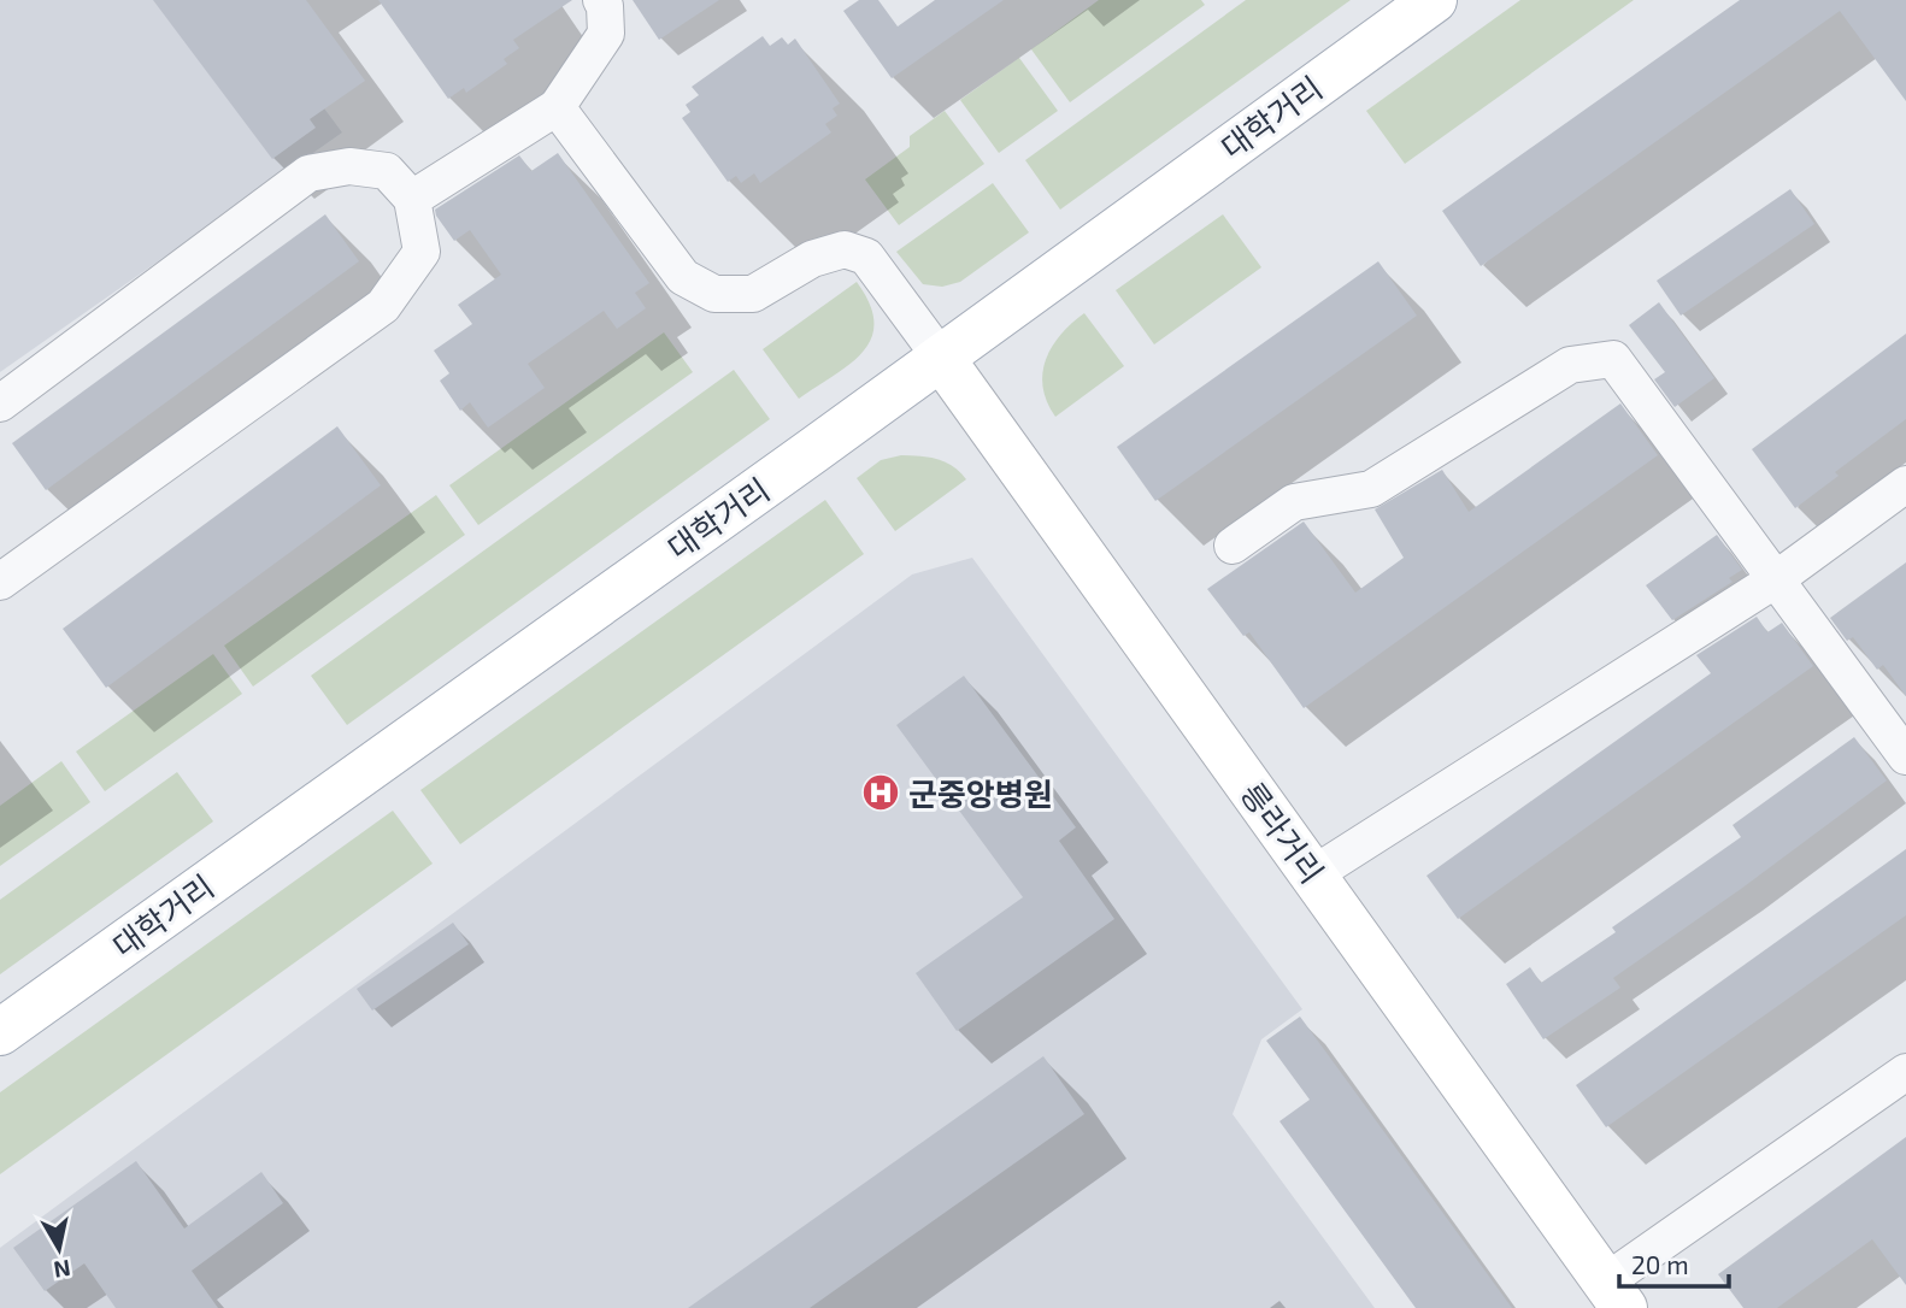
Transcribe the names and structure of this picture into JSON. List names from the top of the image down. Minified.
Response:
{"streets":{"main road":["대학거리","릉라거리"]},"crossings":[["대학거리","릉라거리"]],"places":{"hospital":["군중앙병원"]},"scale_bar":"20 m","north":"bottom"}
